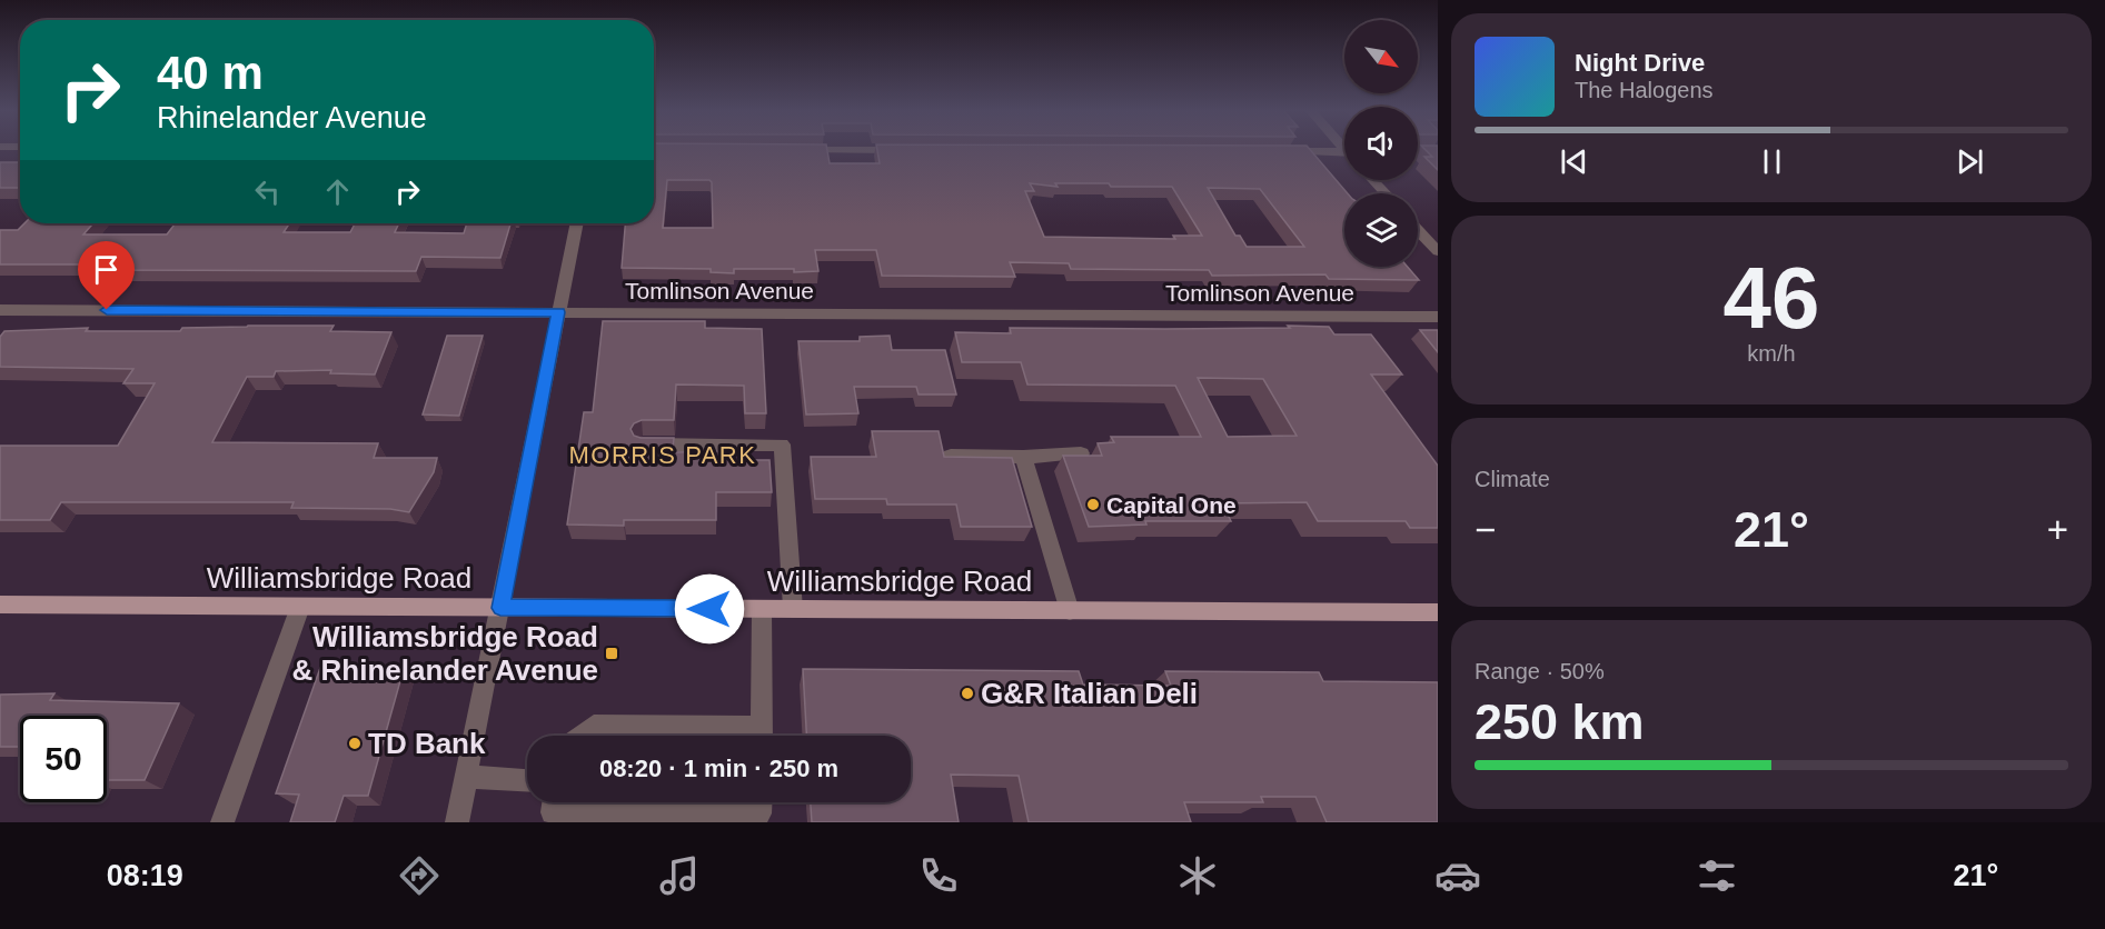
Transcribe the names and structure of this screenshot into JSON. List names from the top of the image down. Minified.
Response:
{"streets":{"main road":["Williamsbridge Road"],"street":["Tomlinson Avenue"]},"districts":["MORRIS PARK"],"places":{"other":["Capital One","G&R Italian Deli","TD Bank"],"transit":["Williamsbridge Road & Rhinelander Avenue"]},"north":"bottom right","page":{"turn":["40 m","Rhinelander Avenue"],"song":["Night Drive","The Halogens"],"tile":[["46","km/h"],"Climate",["Range · 50%","250 km"]],"heat":["−","21°","+"],"limit":"50","trip":"08:20 · 1 min · 250 m","tabs":["08:19","21°"]}}
